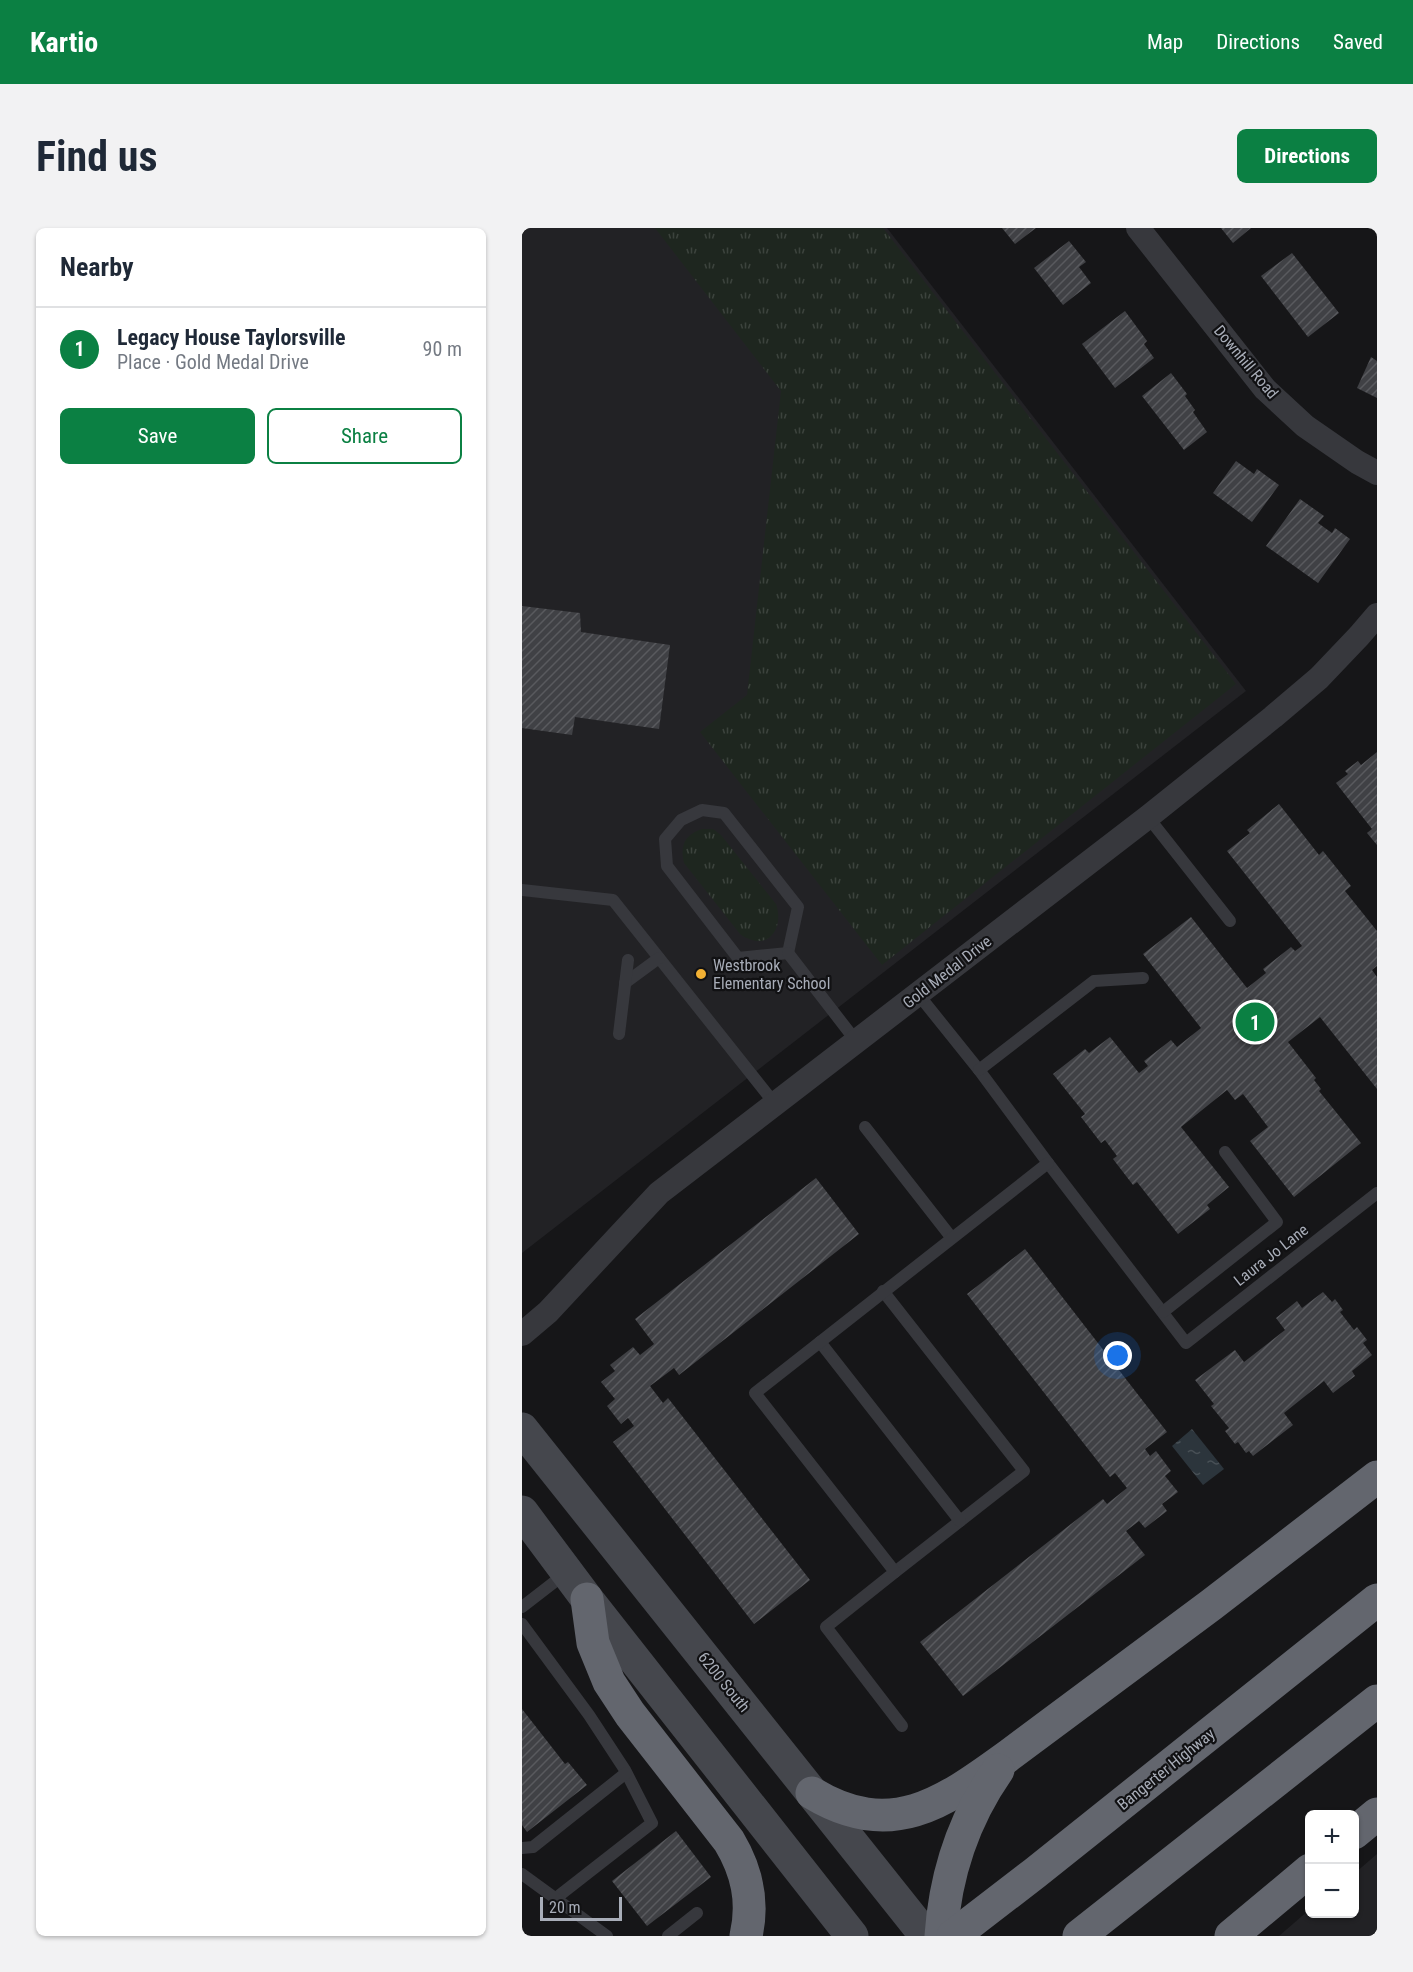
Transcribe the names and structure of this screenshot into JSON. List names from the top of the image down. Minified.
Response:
{"streets":{"highway":["Bangerter Highway"],"main road":["6200 South"],"street":["Downhill Road","Gold Medal Drive"],"lane":["Laura Jo Lane"]},"places":["Westbrook Elementary School"],"scale_bar":"20 m","page":{"header":"Kartio","nav":["Map","Directions","Saved"],"buttons":["Directions",["Save","Share"]],"title":"Find us","heading":"Nearby","list":[{"mark":"1","name":"Legacy House Taylorsville","note":"Place · Gold Medal Drive","value":"90 m"}],"pins":"1","map_buttons":["+","−"],"scale":"20 m"}}
